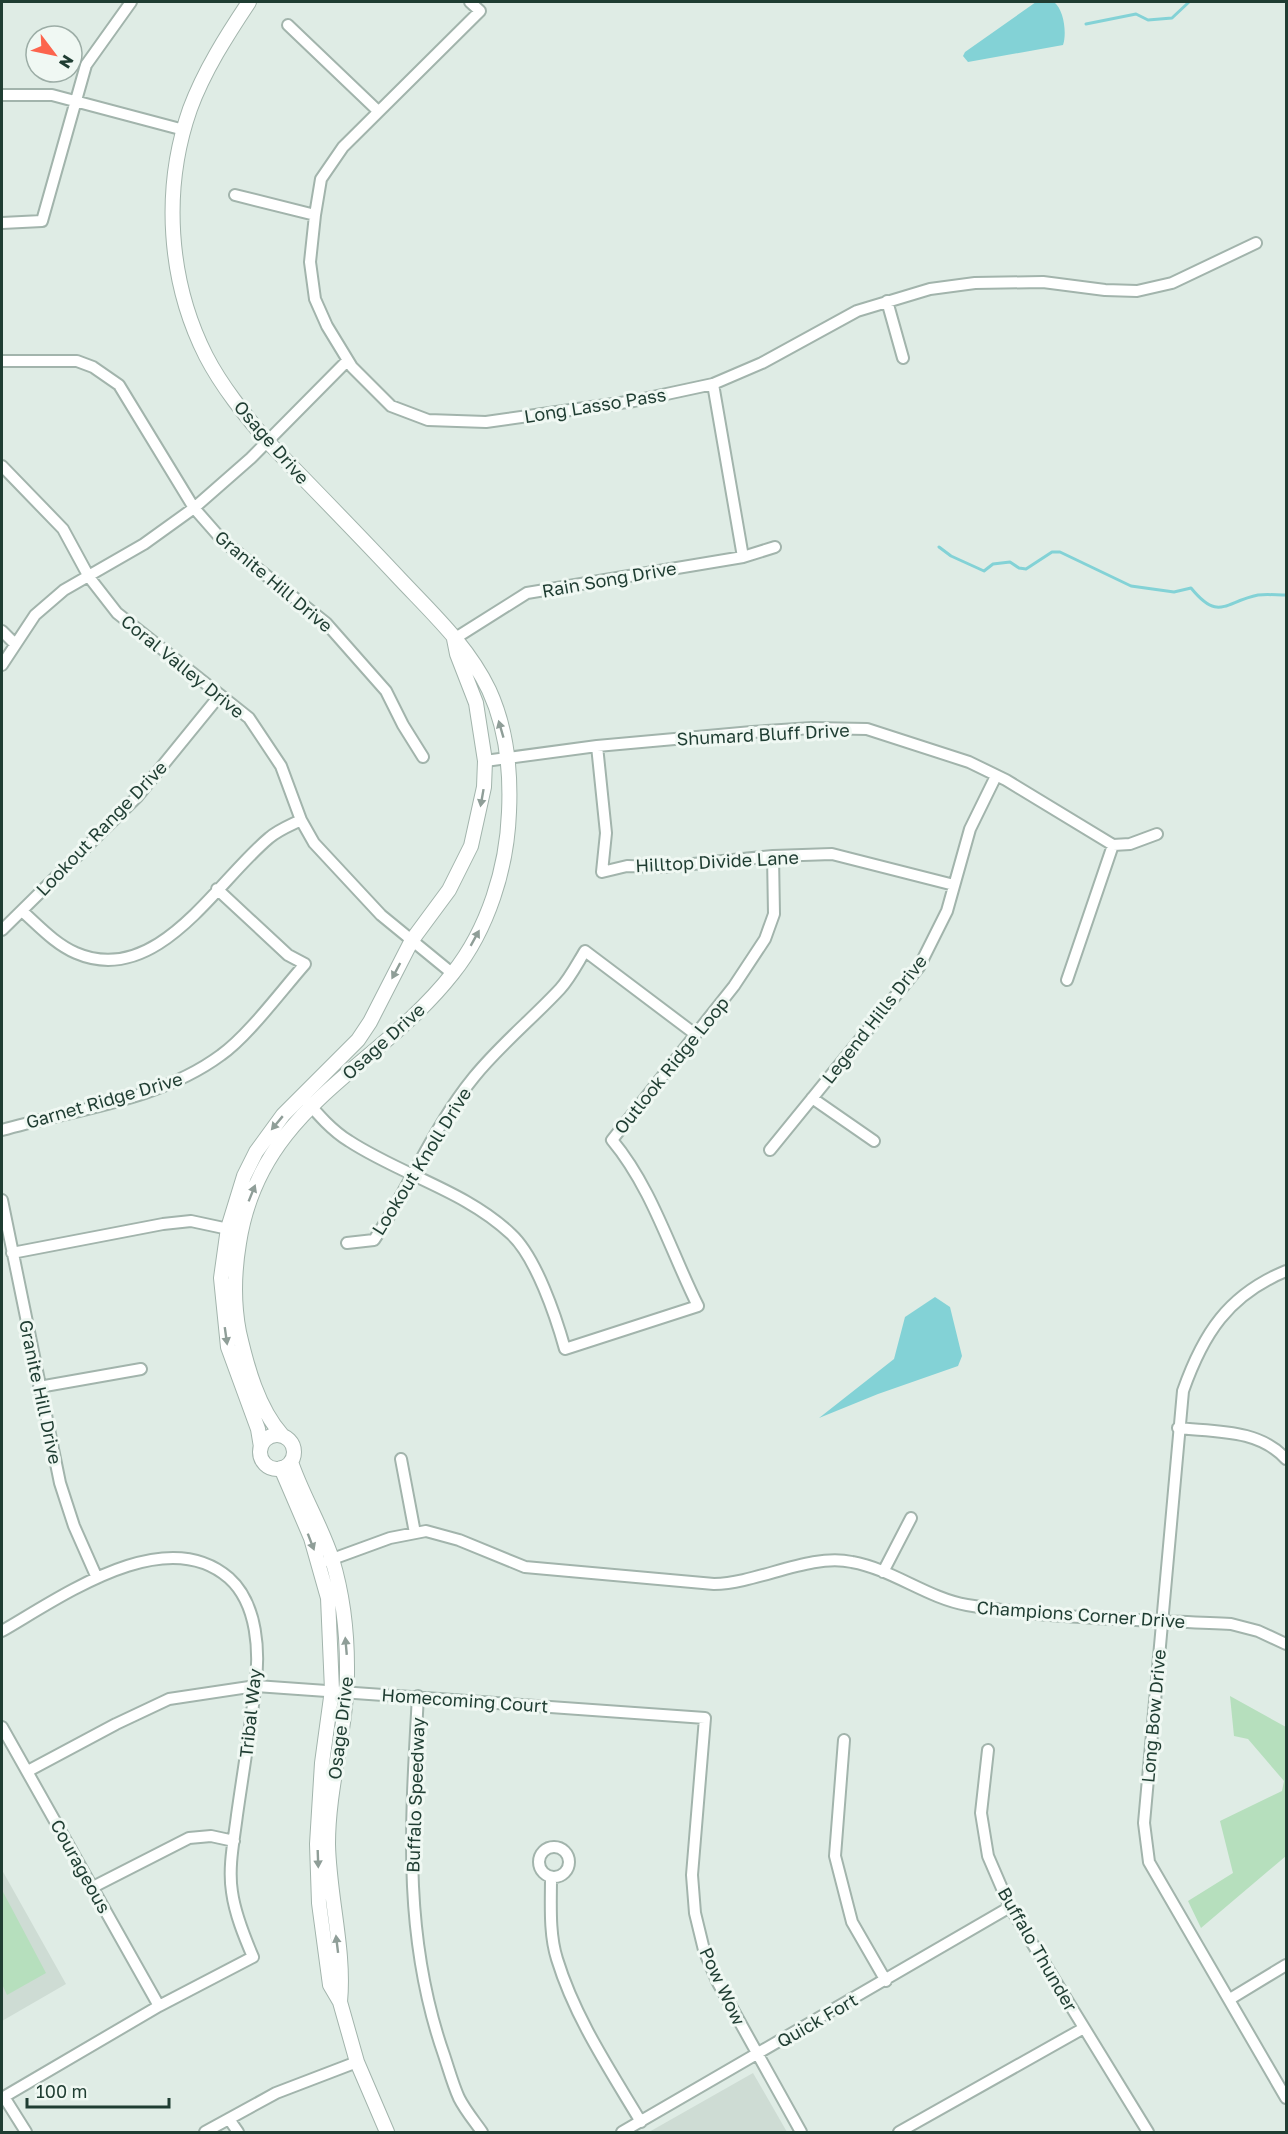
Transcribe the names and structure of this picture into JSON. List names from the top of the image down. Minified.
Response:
{"streets":{"street":["Long Lasso Pass","Osage Drive","Rain Song Drive","Granite Hill Drive","Coral Valley Drive","Shumard Bluff Drive","Lookout Range Drive","Hilltop Divide Lane","Legend Hills Drive","Outlook Ridge Loop","Garnet Ridge Drive","Lookout Knoll Drive","Champions Corner Drive","Homecoming Court","Tribal Way","Long Bow Drive","Buffalo Speedway","Courageous","Buffalo Thunder","Pow Wow","Quick Fort"]},"crossings":[["Osage Drive","Rain Song Drive"],["Osage Drive","Coral Valley Drive"],["Osage Drive","Shumard Bluff Drive"],["Osage Drive","Champions Corner Drive"],["Osage Drive","Homecoming Court"],["Granite Hill Drive","Tribal Way"],["Coral Valley Drive","Lookout Range Drive"],["Shumard Bluff Drive","Hilltop Divide Lane"],["Shumard Bluff Drive","Legend Hills Drive"],["Hilltop Divide Lane","Legend Hills Drive"],["Hilltop Divide Lane","Outlook Ridge Loop"],["Outlook Ridge Loop","Lookout Knoll Drive"],["Champions Corner Drive","Long Bow Drive"],["Homecoming Court","Tribal Way"],["Homecoming Court","Buffalo Speedway"],["Homecoming Court","Courageous"],["Homecoming Court","Pow Wow"],["Tribal Way","Courageous"],["Buffalo Thunder","Quick Fort"],["Pow Wow","Quick Fort"]],"scale_bar":"100 m","north":"bottom right"}
